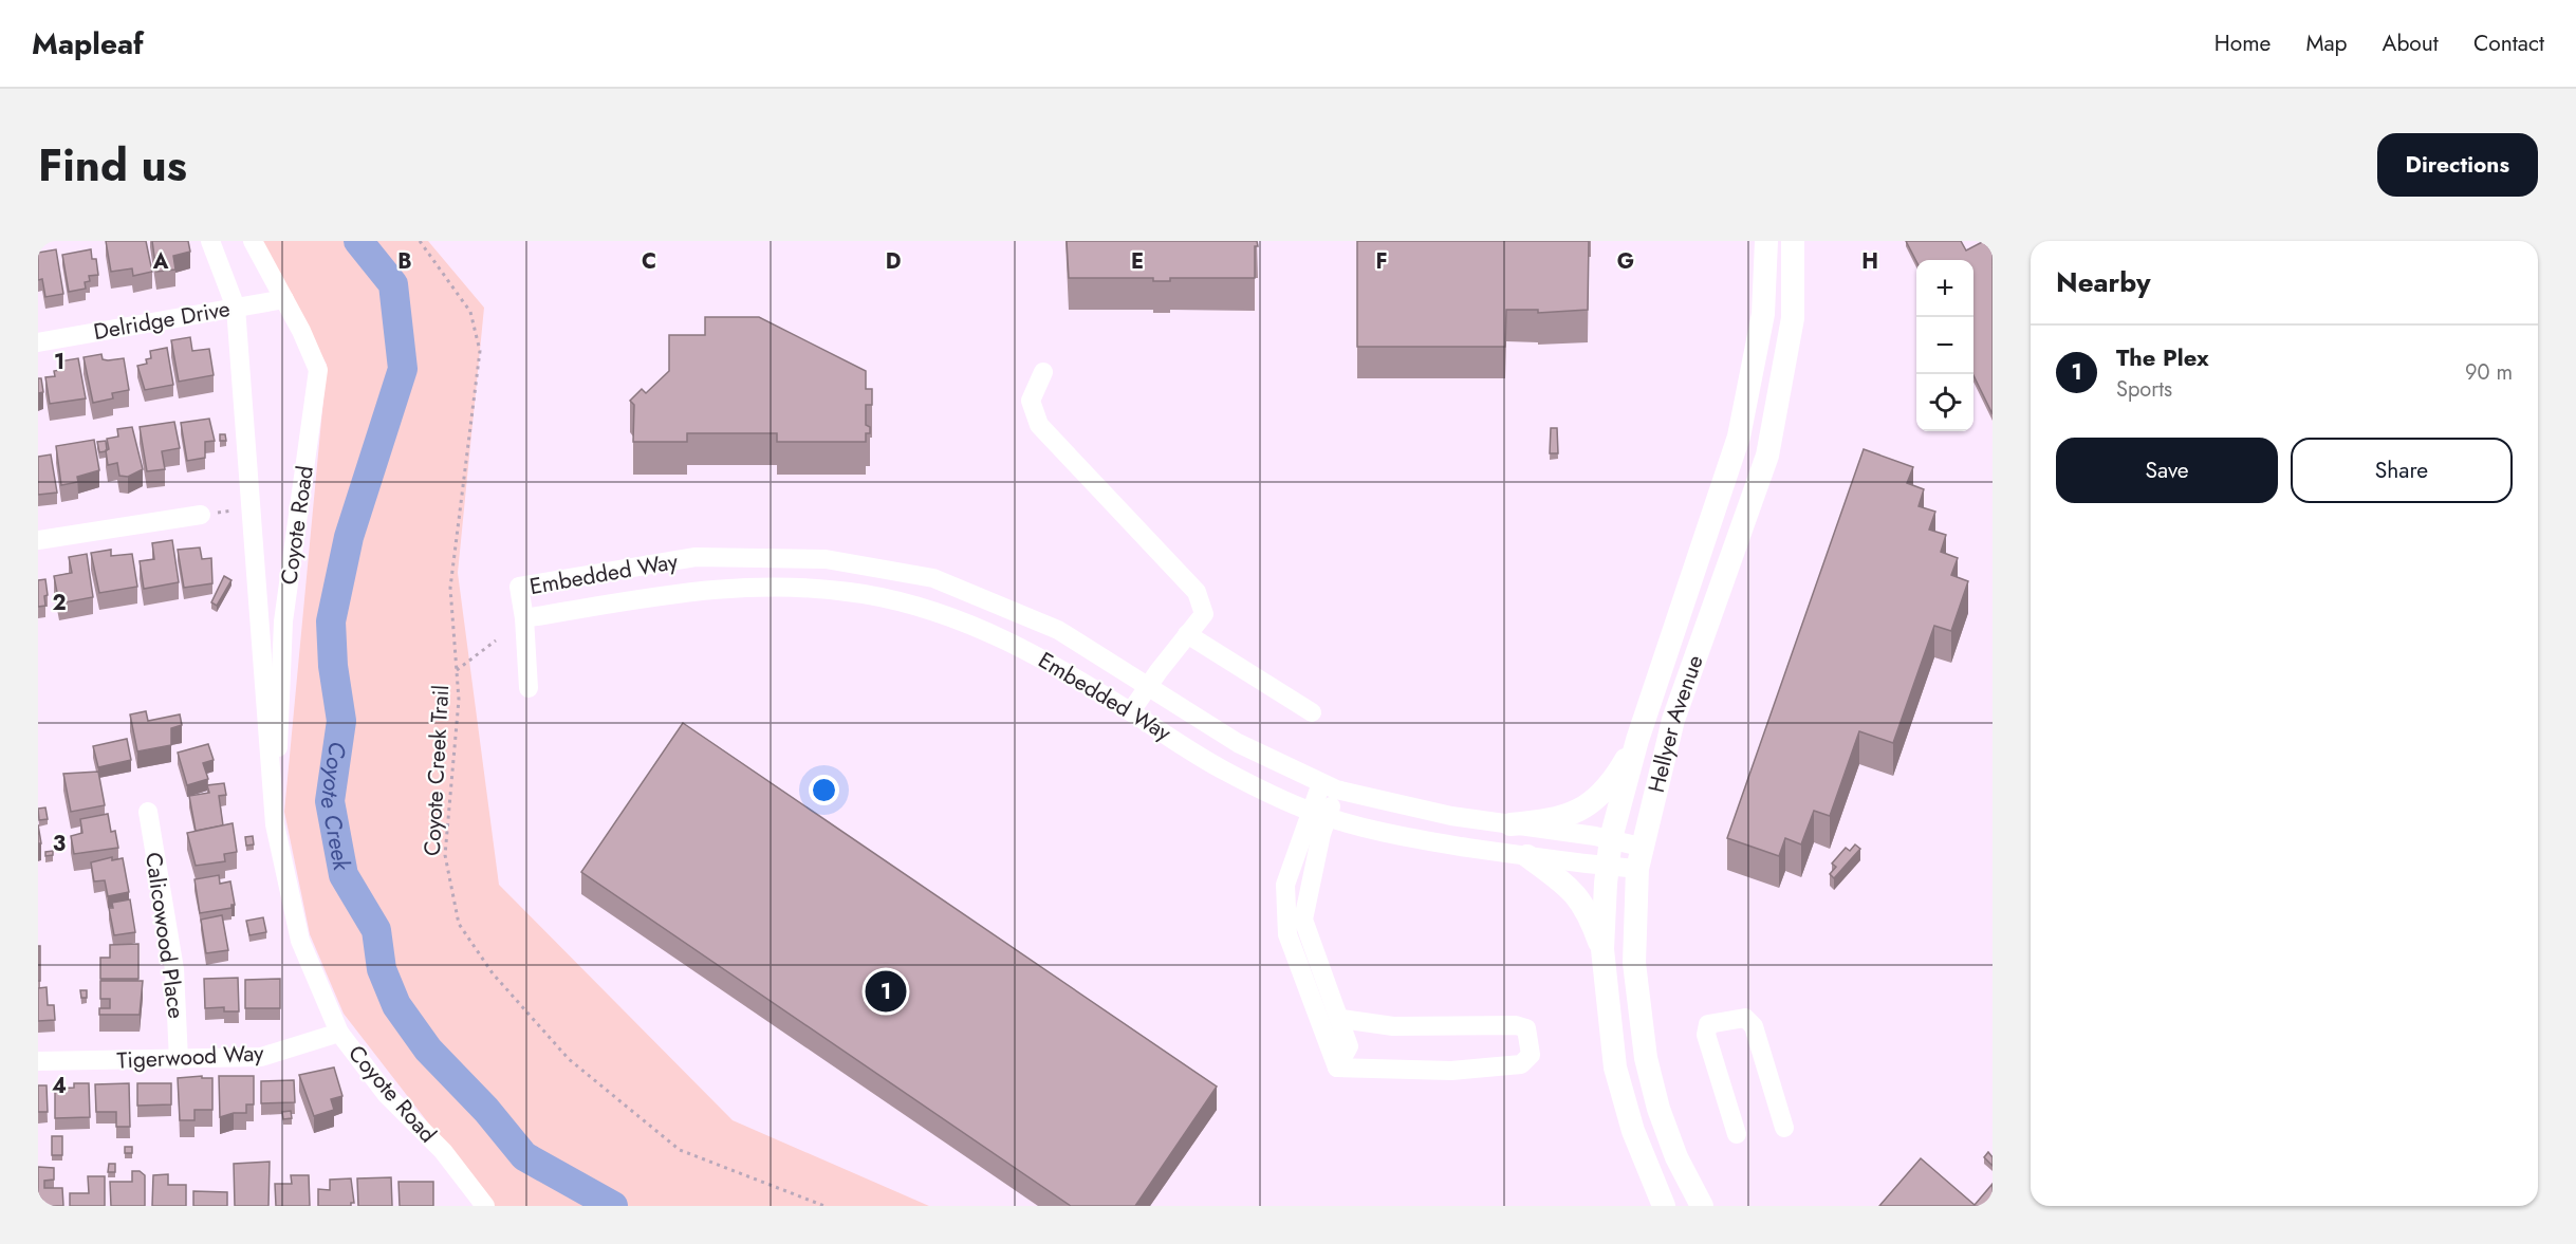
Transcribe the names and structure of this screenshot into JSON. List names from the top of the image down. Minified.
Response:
{"streets":{"main road":["Hellyer Avenue"],"street":["Delridge Drive","Coyote Road","Embedded Way","Calicowood Place","Tigerwood Way"],"path":["Coyote Creek Trail"]},"crossings":[["Delridge Drive","Coyote Road"],["Coyote Road","Tigerwood Way"],["Embedded Way","Hellyer Avenue"],["Calicowood Place","Tigerwood Way"]],"water":["Coyote Creek"],"page":{"header":"Mapleaf","nav":["Home","Map","About","Contact"],"title":"Find us","buttons":["Directions",["Save","Share"]],"heading":"Nearby","map_buttons":["+","−"],"list":[{"mark":"1","name":"The Plex","note":"Sports","value":"90 m"}],"pins":"1"},"grid":{"columns":["A","B","C","D","E","F","G","H"],"rows":["1","2","3","4"]}}
